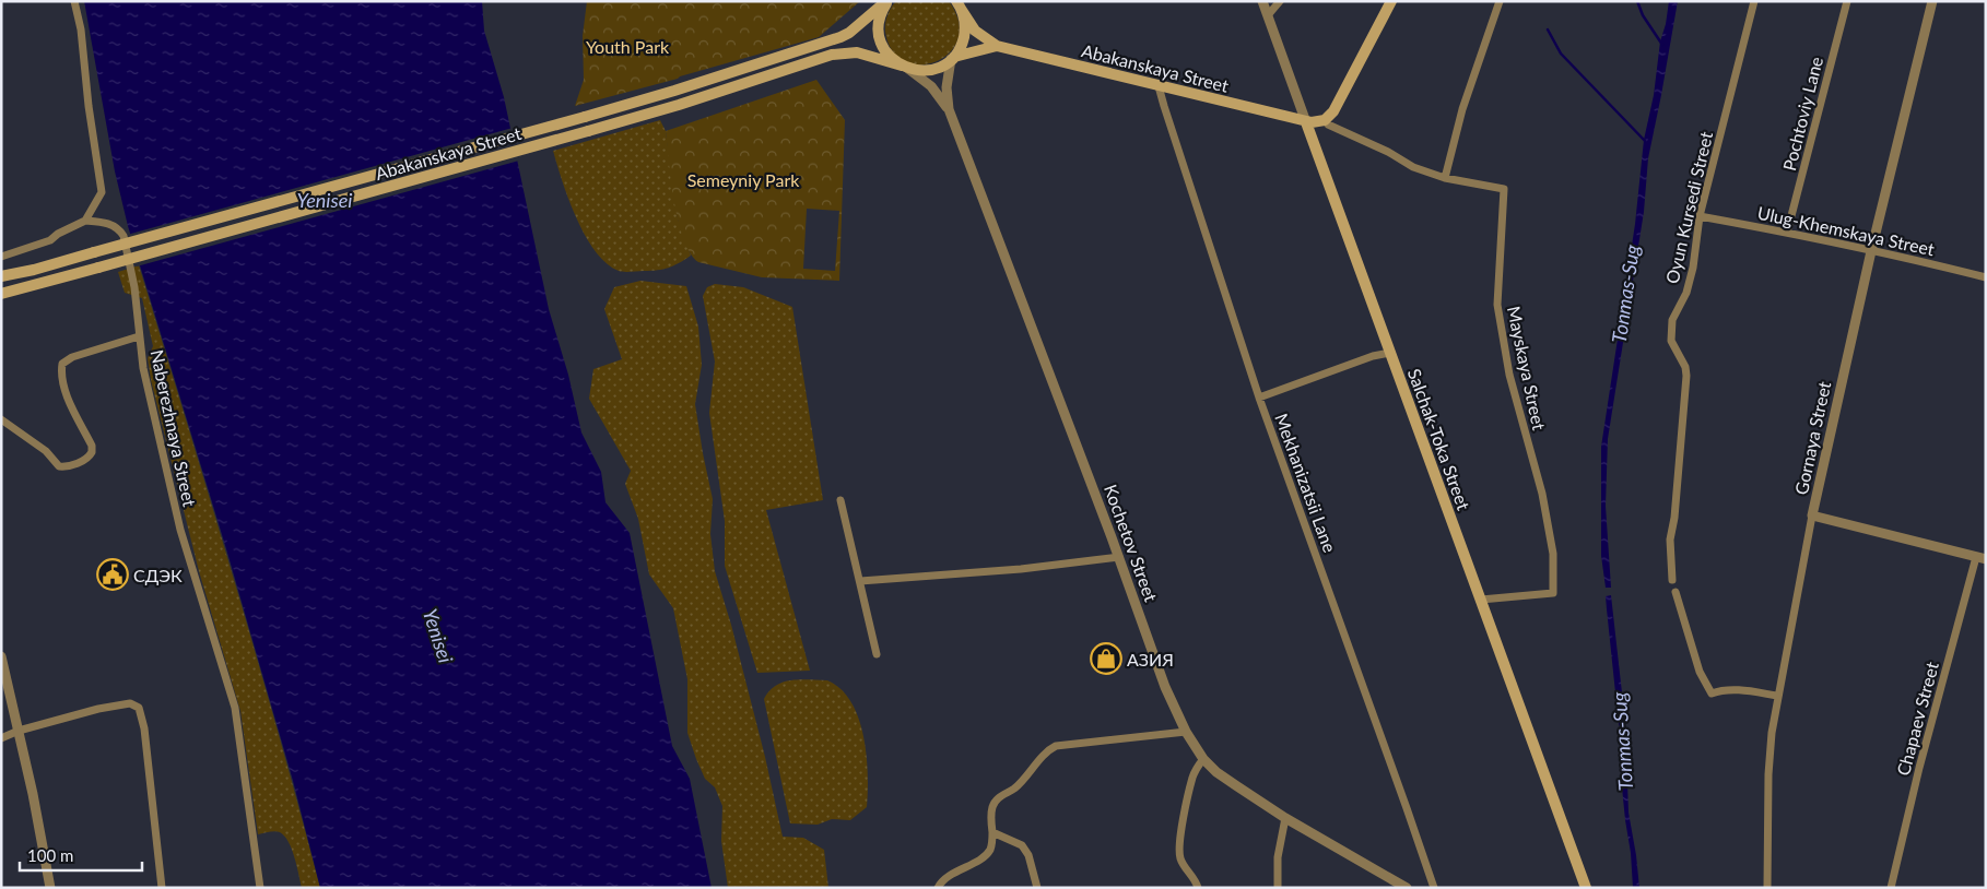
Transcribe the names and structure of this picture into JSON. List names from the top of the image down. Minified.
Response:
{"streets":{"main road":["Abakanskaya Street","Salchak-Toka Street"],"street":["Pochtoviy Lane","Oyun Kursedi Street","Ulug-Khemskaya Street","Mayskaya Street","Naberezhnaya Street","Gornaya Street","Mekhanizatsii Lane","Kochetov Street","Chapaev Street"]},"crossings":[["Abakanskaya Street","Salchak-Toka Street"],["Abakanskaya Street","Mekhanizatsii Lane"],["Abakanskaya Street","Kochetov Street"],["Pochtoviy Lane","Ulug-Khemskaya Street"],["Oyun Kursedi Street","Ulug-Khemskaya Street"],["Ulug-Khemskaya Street","Gornaya Street"],["Mayskaya Street","Salchak-Toka Street"]],"water":["Yenisei","Tonmas-Sug"],"parks":["Youth Park","Semeyniy Park"],"places":{"public building":["СДЭК"],"shop":["АЗИЯ"]},"scale_bar":"100 m"}
